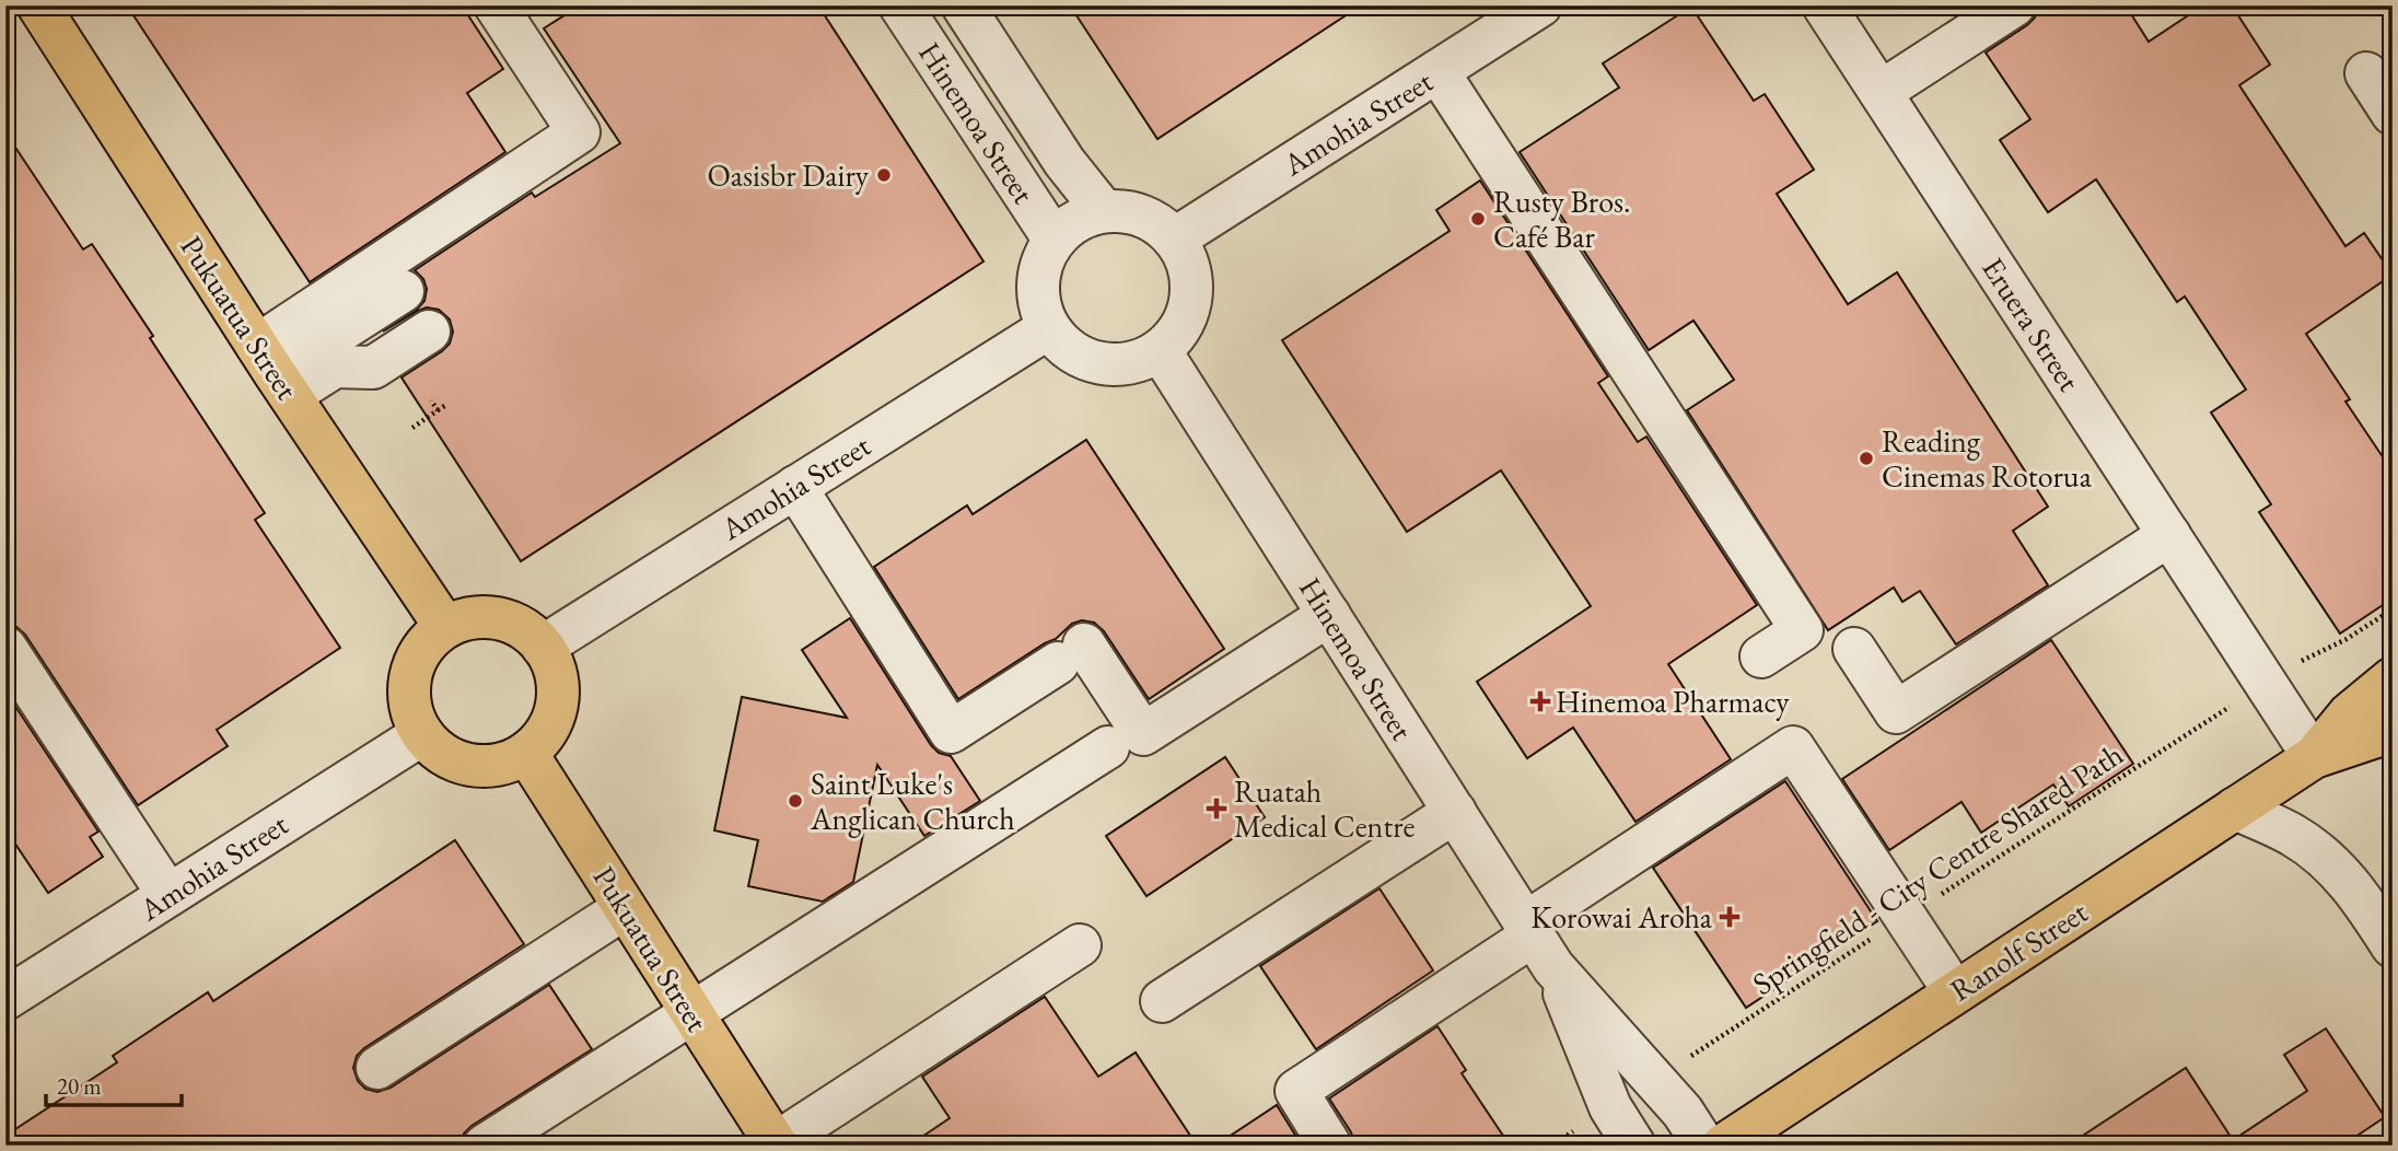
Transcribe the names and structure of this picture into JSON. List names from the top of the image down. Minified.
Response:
{"streets":{"main road":["Pukuatua Street","Ranolf Street"],"street":["Hinemoa Street","Amohia Street","Eruera Street"],"path":["Springfield - City Centre Shared Path"]},"crossings":[["Hinemoa Street","Amohia Street"],["Amohia Street","Pukuatua Street"],["Eruera Street","Ranolf Street"]],"places":{"other":["Oasisbr Dairy","Rusty Bros. Café Bar","Reading Cinemas Rotorua","Saint Luke's Anglican Church"],"health":["Hinemoa Pharmacy","Ruatah Medical Centre","Korowai Aroha"]},"scale_bar":"20 m"}
